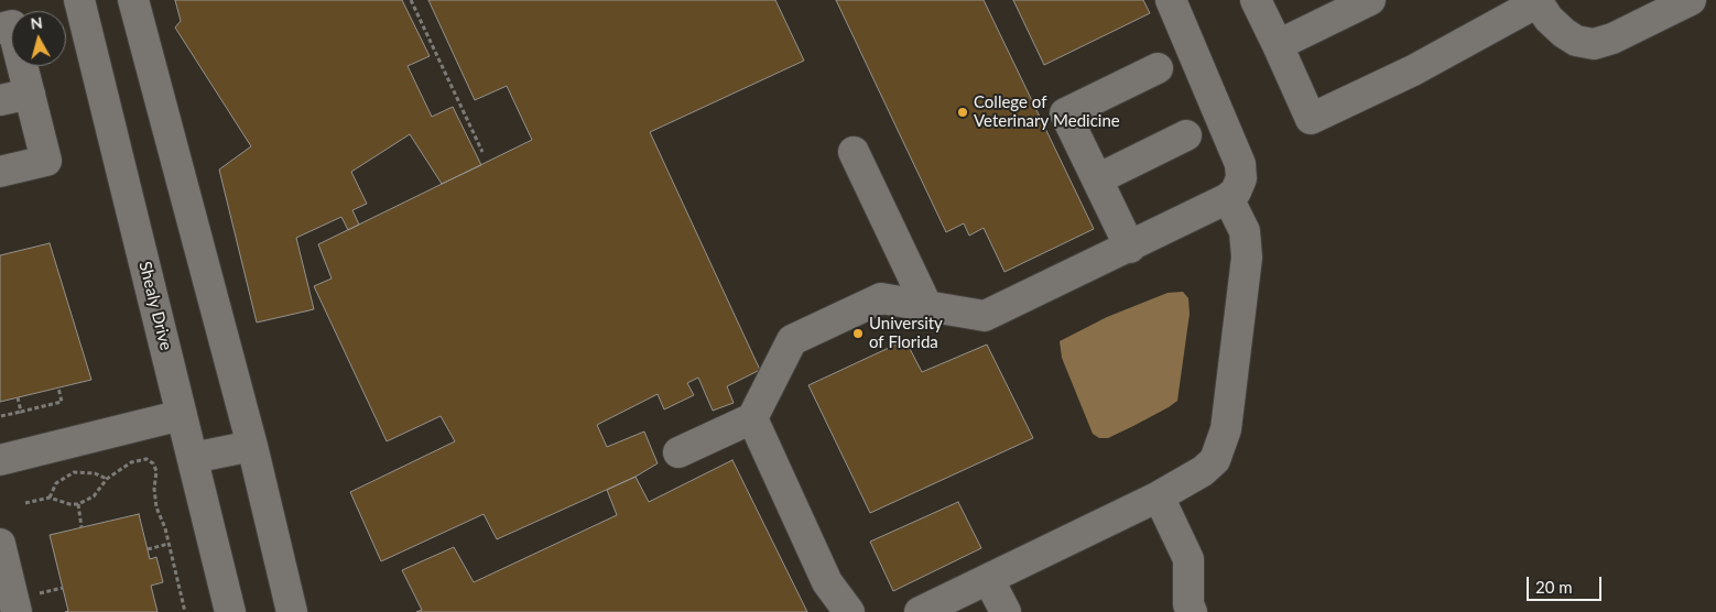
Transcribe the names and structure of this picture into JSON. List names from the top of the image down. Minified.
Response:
{"streets":{"street":["Shealy Drive"]},"places":["College of Veterinary Medicine","University of Florida"],"scale_bar":"20 m","north":"top"}
